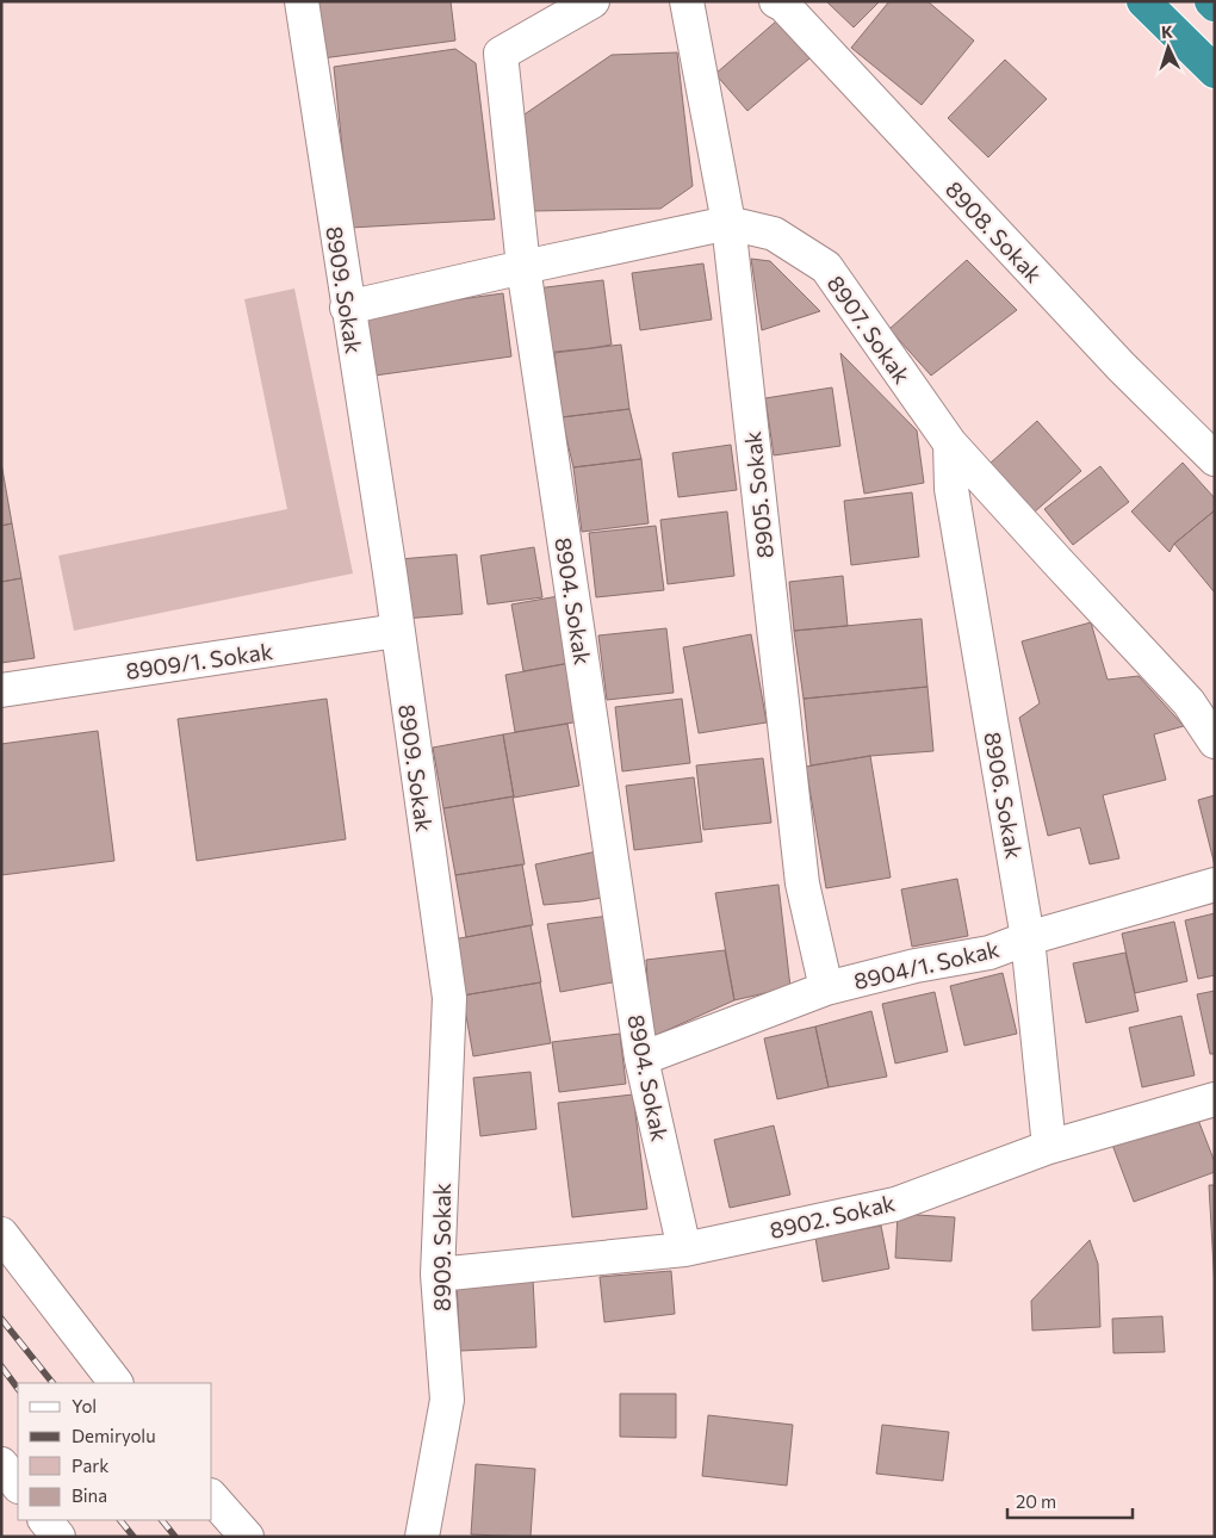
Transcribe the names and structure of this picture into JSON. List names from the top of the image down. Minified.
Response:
{"streets":{"street":["8908. Sokak","8909. Sokak","8907. Sokak","8905. Sokak","8904. Sokak","8909/1. Sokak","8906. Sokak","8904/1. Sokak","8902. Sokak"]},"crossings":[["8909. Sokak","8907. Sokak"],["8909. Sokak","8909/1. Sokak"],["8909. Sokak","8902. Sokak"],["8907. Sokak","8905. Sokak"],["8907. Sokak","8904. Sokak"],["8907. Sokak","8906. Sokak"],["8905. Sokak","8904/1. Sokak"],["8904. Sokak","8904/1. Sokak"],["8904. Sokak","8902. Sokak"],["8906. Sokak","8904/1. Sokak"],["8906. Sokak","8902. Sokak"]],"legend":["Yol","Demiryolu","Park","Bina"],"scale_bar":"20 m","north":"top"}
